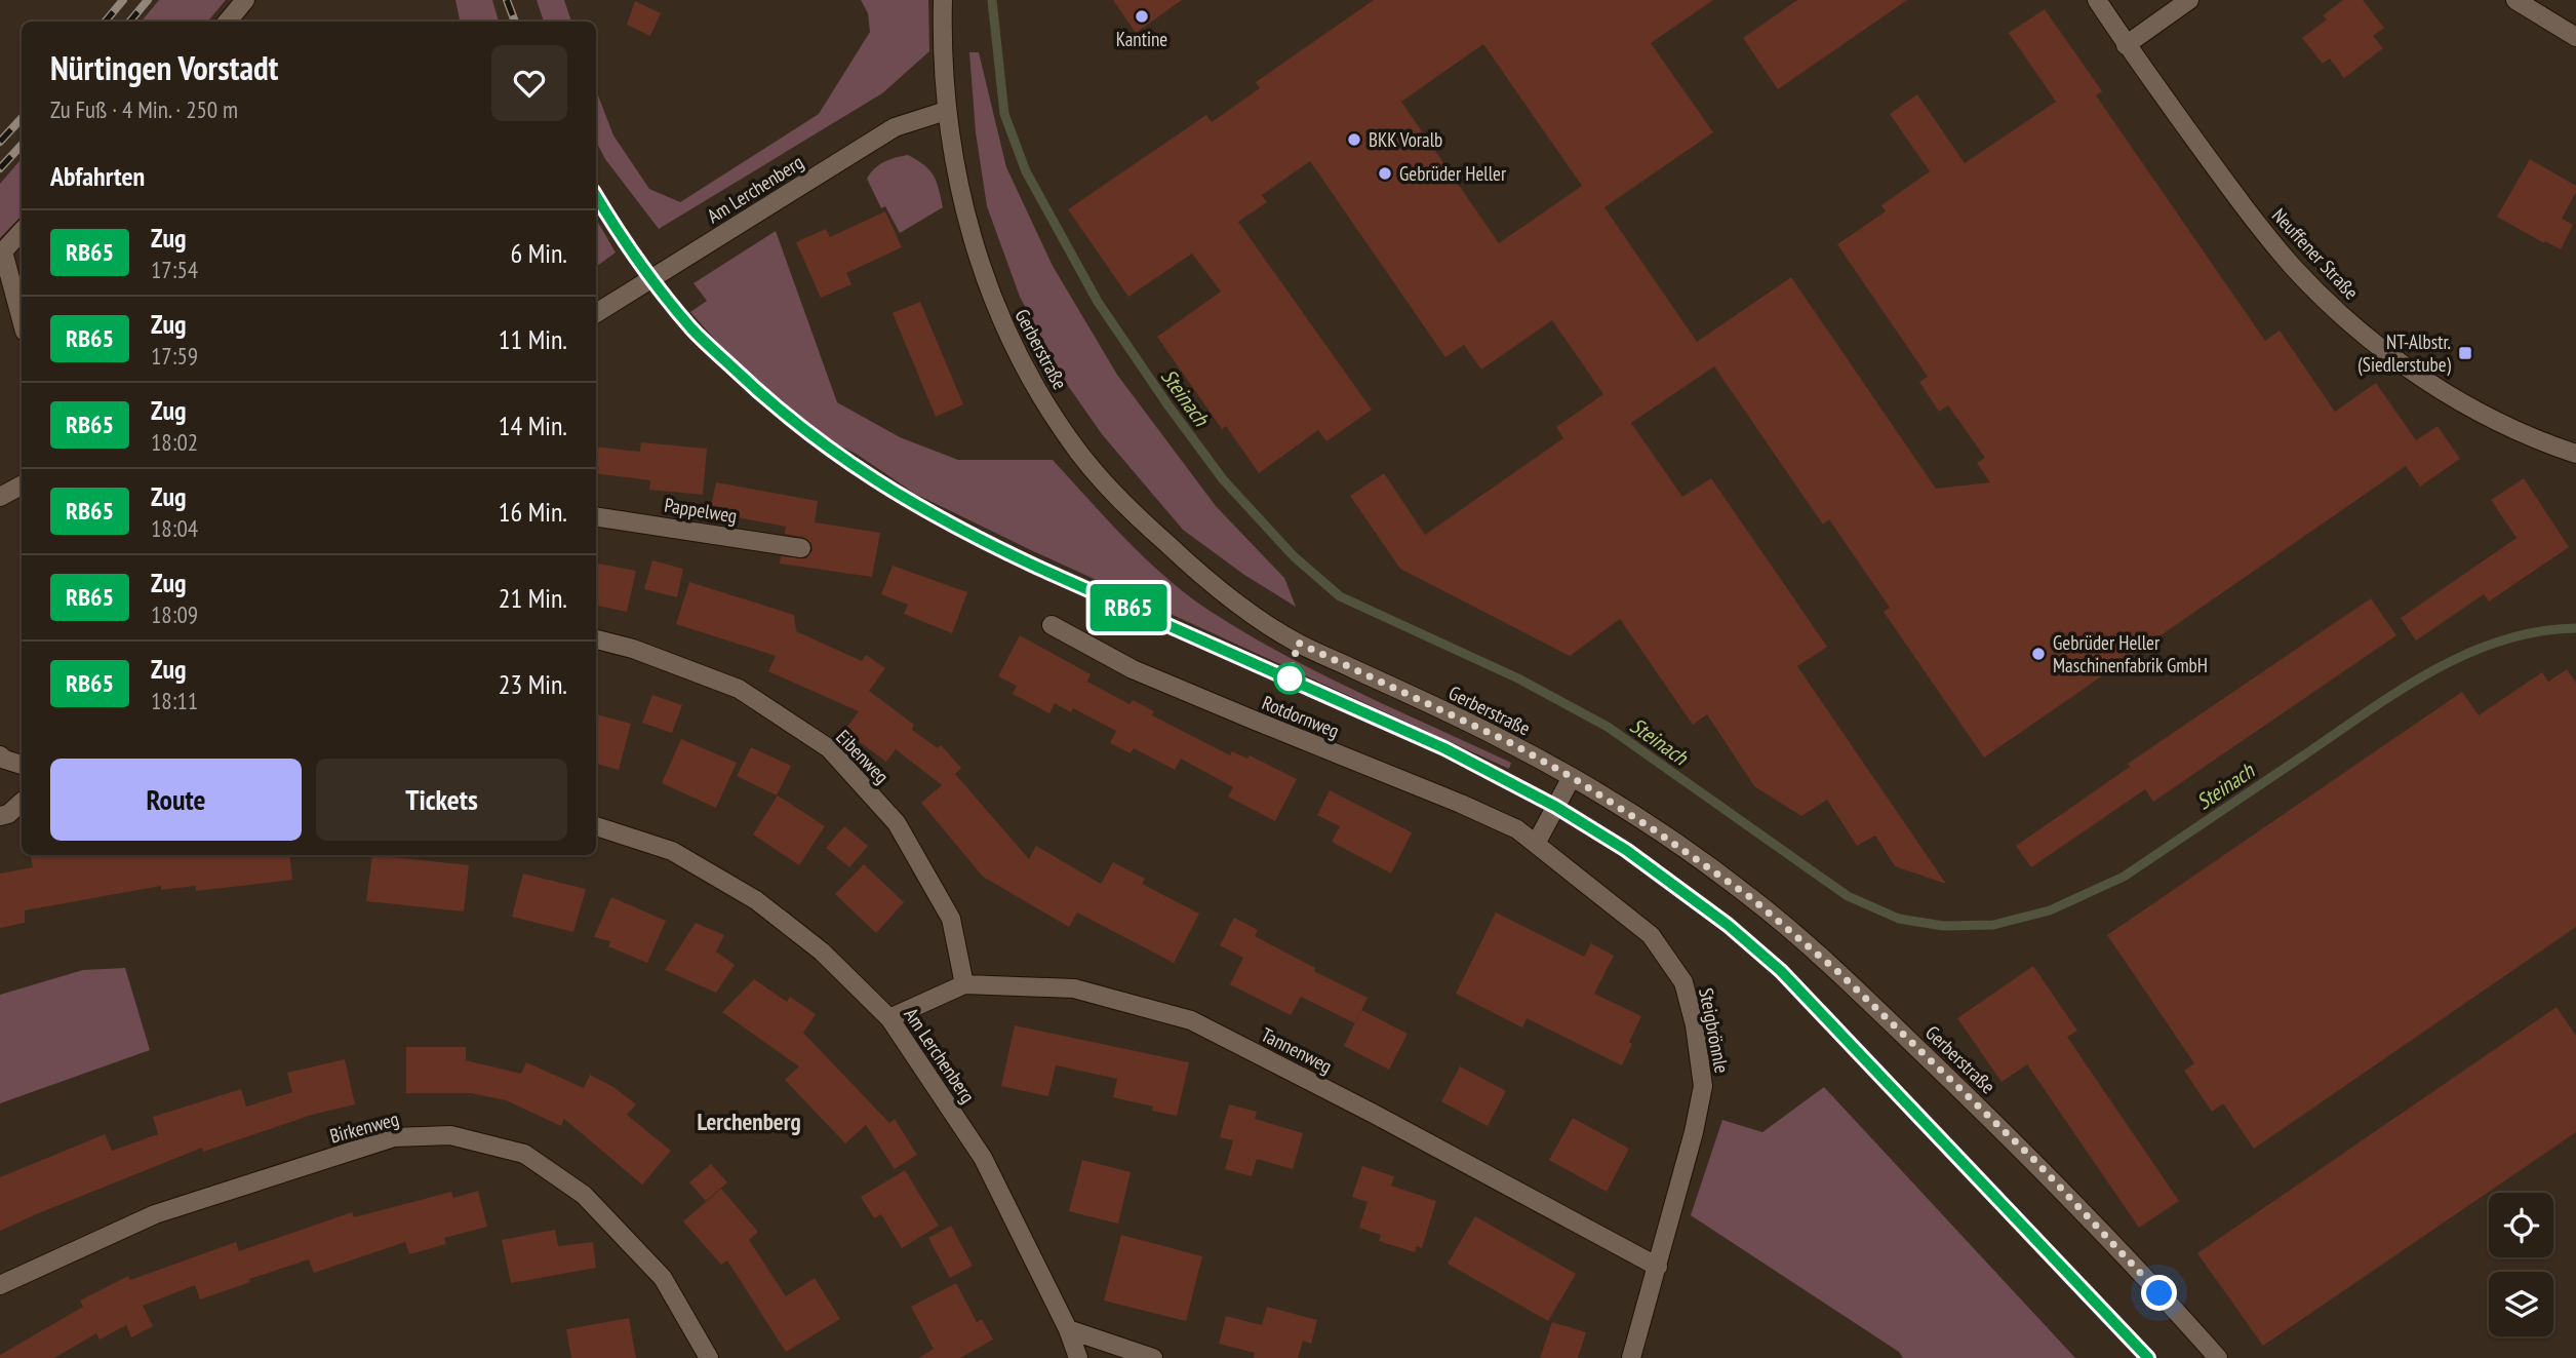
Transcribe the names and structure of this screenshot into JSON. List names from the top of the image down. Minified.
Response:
{"streets":{"street":["Am Lerchenberg","Neuffener Straße","Gerberstraße","Pappelweg","Rotdornweg","Eibenweg","Steigbrönnle","Tannenweg","Birkenweg"]},"crossings":[["Am Lerchenberg","Gerberstraße"],["Am Lerchenberg","Tannenweg"],["Rotdornweg","Steigbrönnle"],["Eibenweg","Tannenweg"],["Steigbrönnle","Tannenweg"]],"districts":["Lerchenberg"],"water":["Steinach"],"places":{"other":["Kantine","BKK Voralb","Gebrüder Heller","Gebrüder Heller Maschinenfabrik GmbH"],"transit":["NT-Albstr. (Siedlerstube)"]},"page":{"on_map":"RB65","heading":[["Nürtingen Vorstadt","Zu Fuß · 4 Min. · 250 m"],"Abfahrten"],"list":[{"mark":"RB65","name":"Zug","note":"17:54","value":"6 Min."},{"mark":"RB65","name":"Zug","note":"17:59","value":"11 Min."},{"mark":"RB65","name":"Zug","note":"18:02","value":"14 Min."},{"mark":"RB65","name":"Zug","note":"18:04","value":"16 Min."},{"mark":"RB65","name":"Zug","note":"18:09","value":"21 Min."},{"mark":"RB65","name":"Zug","note":"18:11","value":"23 Min."}],"buttons":["Route","Tickets"]}}
